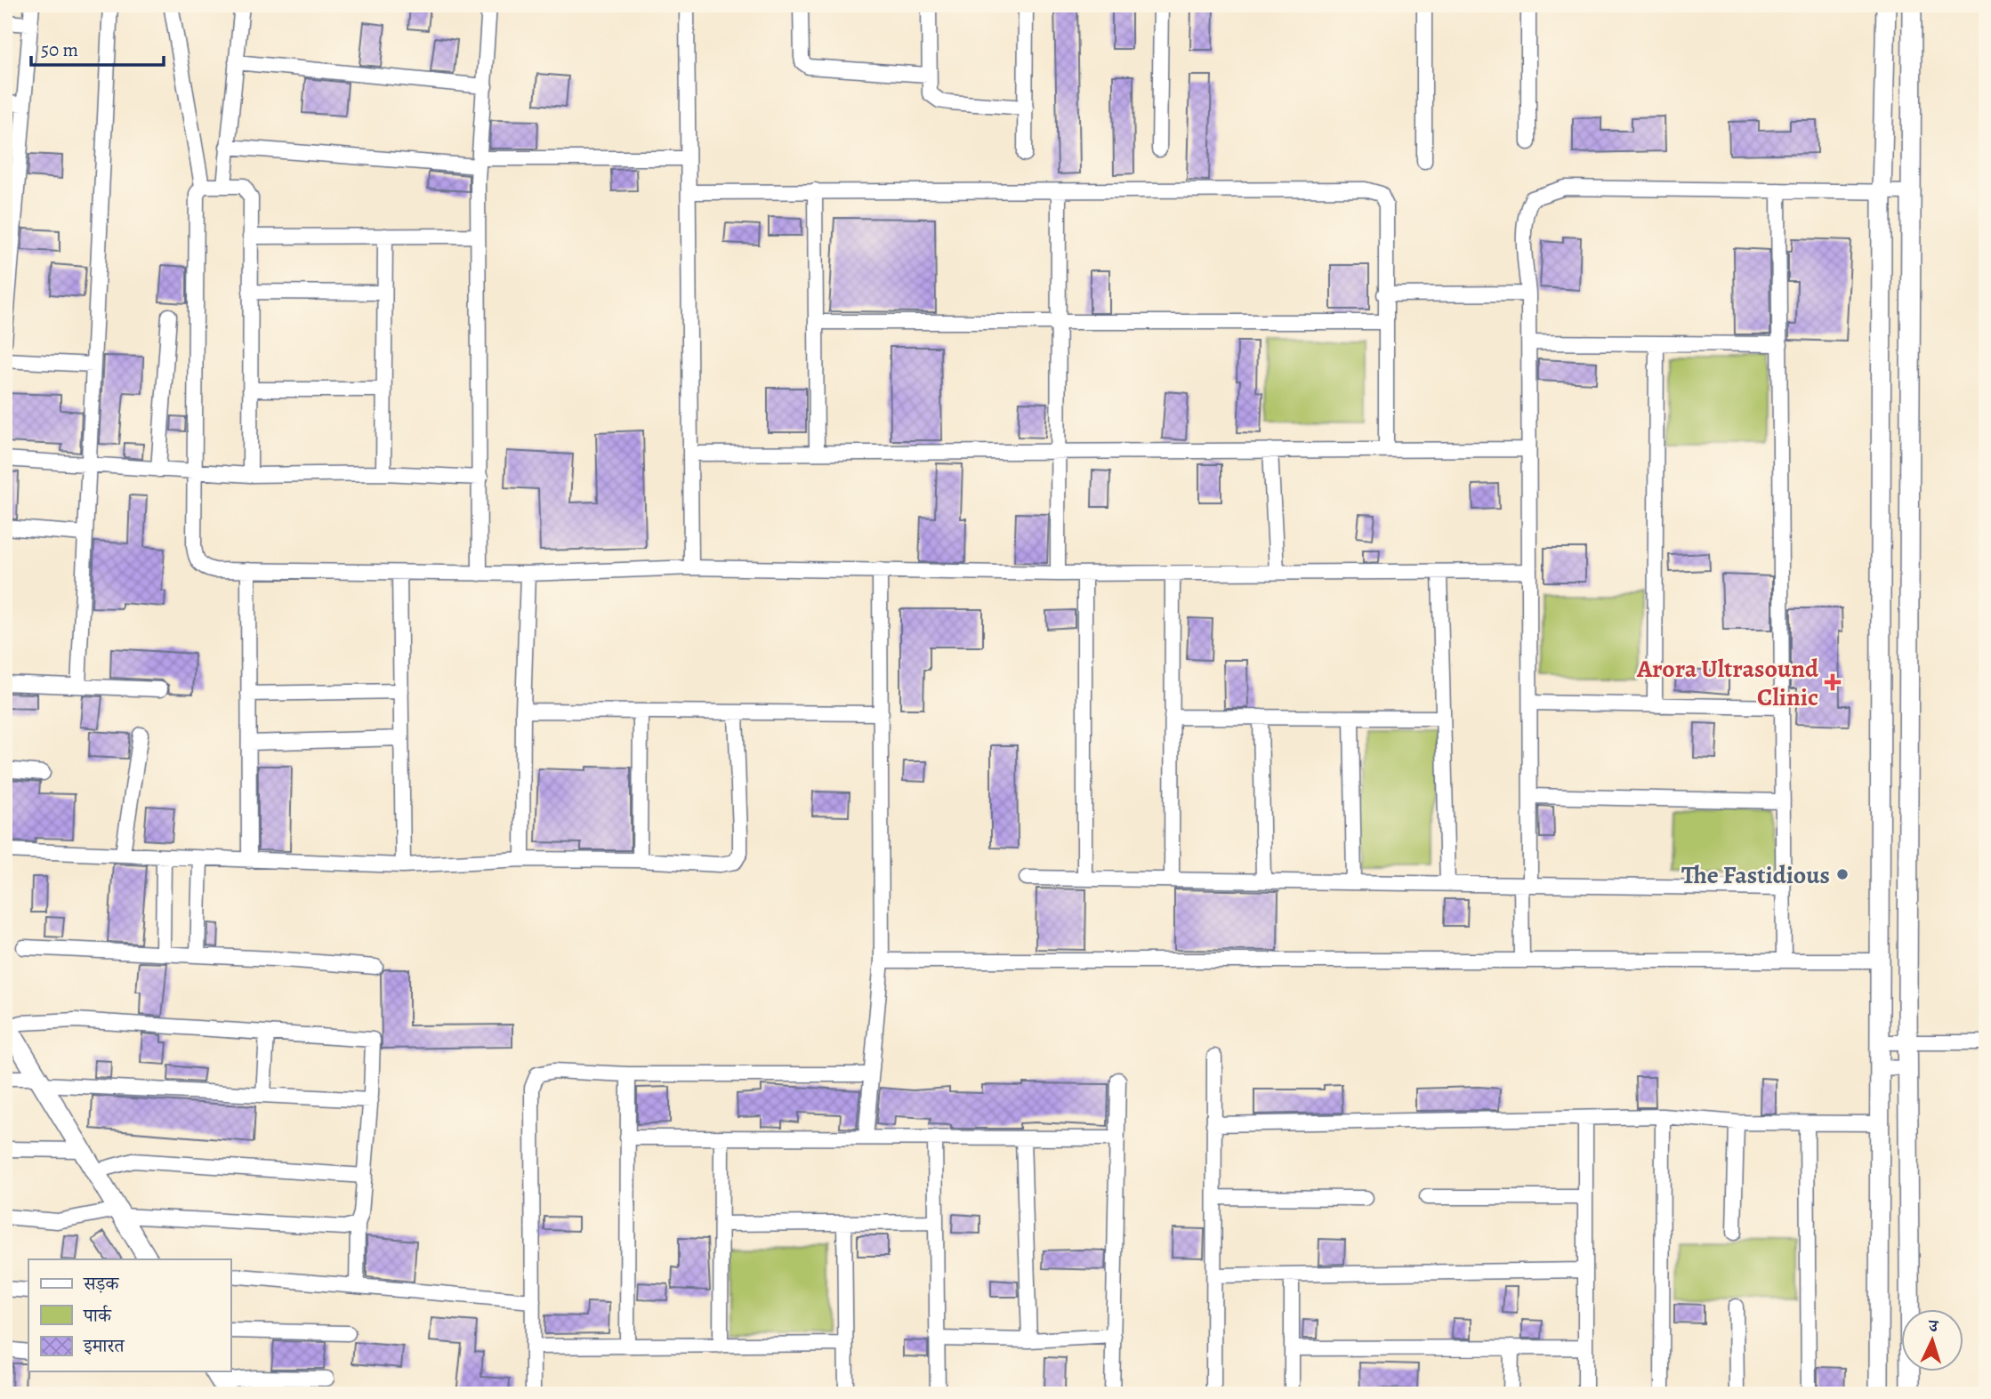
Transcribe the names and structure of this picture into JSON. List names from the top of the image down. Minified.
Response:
{"places":{"health":["Arora Ultrasound Clinic"],"other":["The Fastidious"]},"legend":["सड़क","पार्क","इमारत"],"scale_bar":"50 m","north":"top"}
